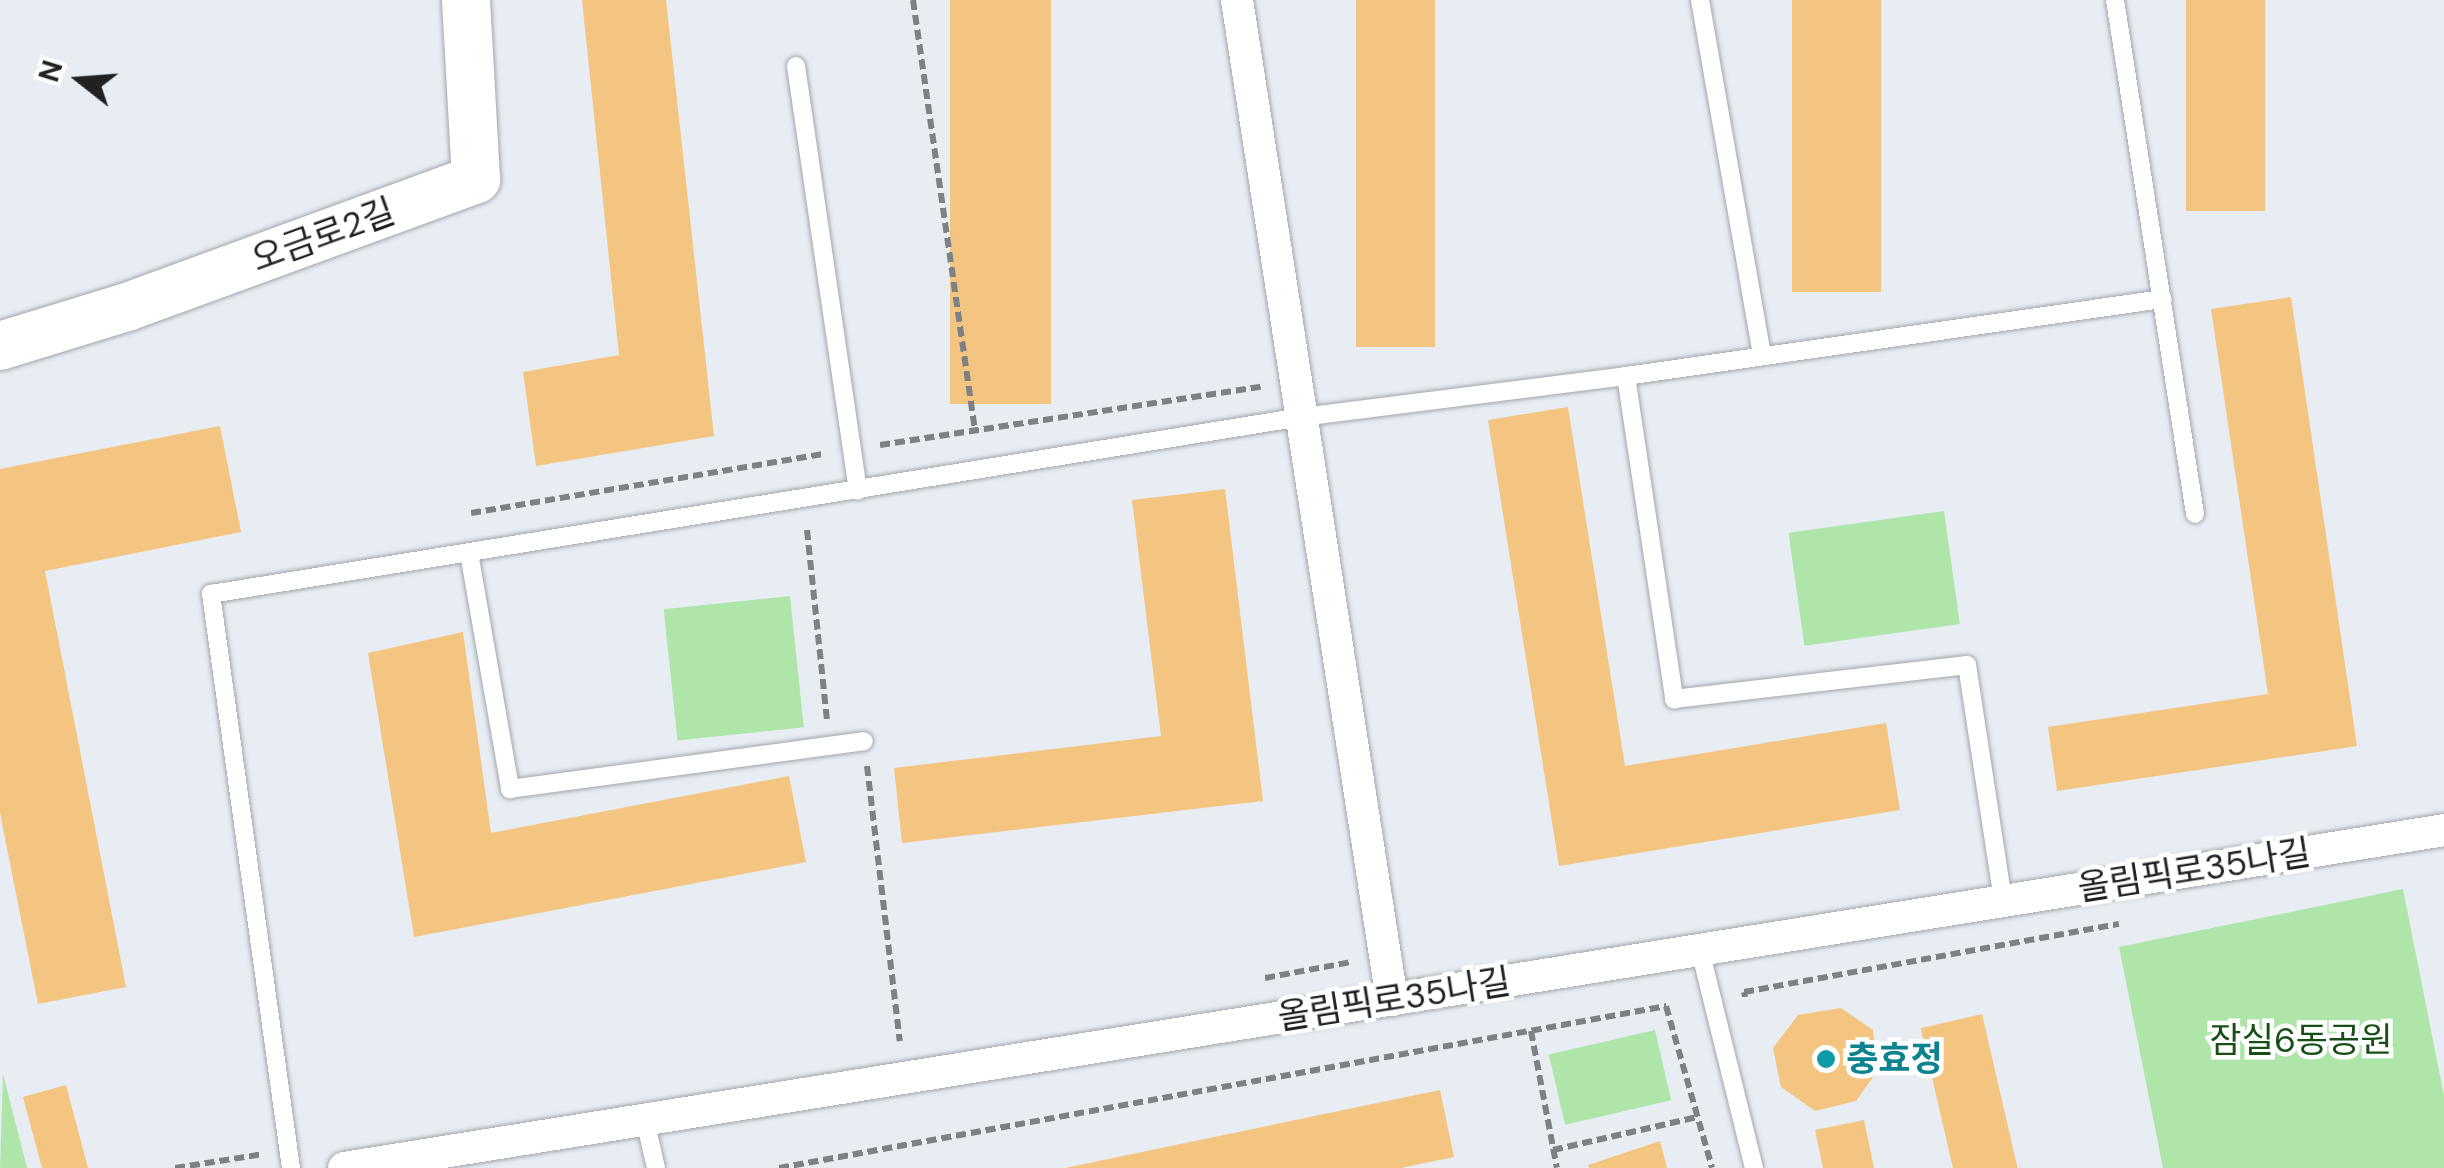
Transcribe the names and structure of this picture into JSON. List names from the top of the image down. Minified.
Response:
{"streets":{"main road":["오금로2길"],"street":["올림픽로35나길"]},"parks":["잠실6동공원"],"places":["충효정"],"north":"left"}
